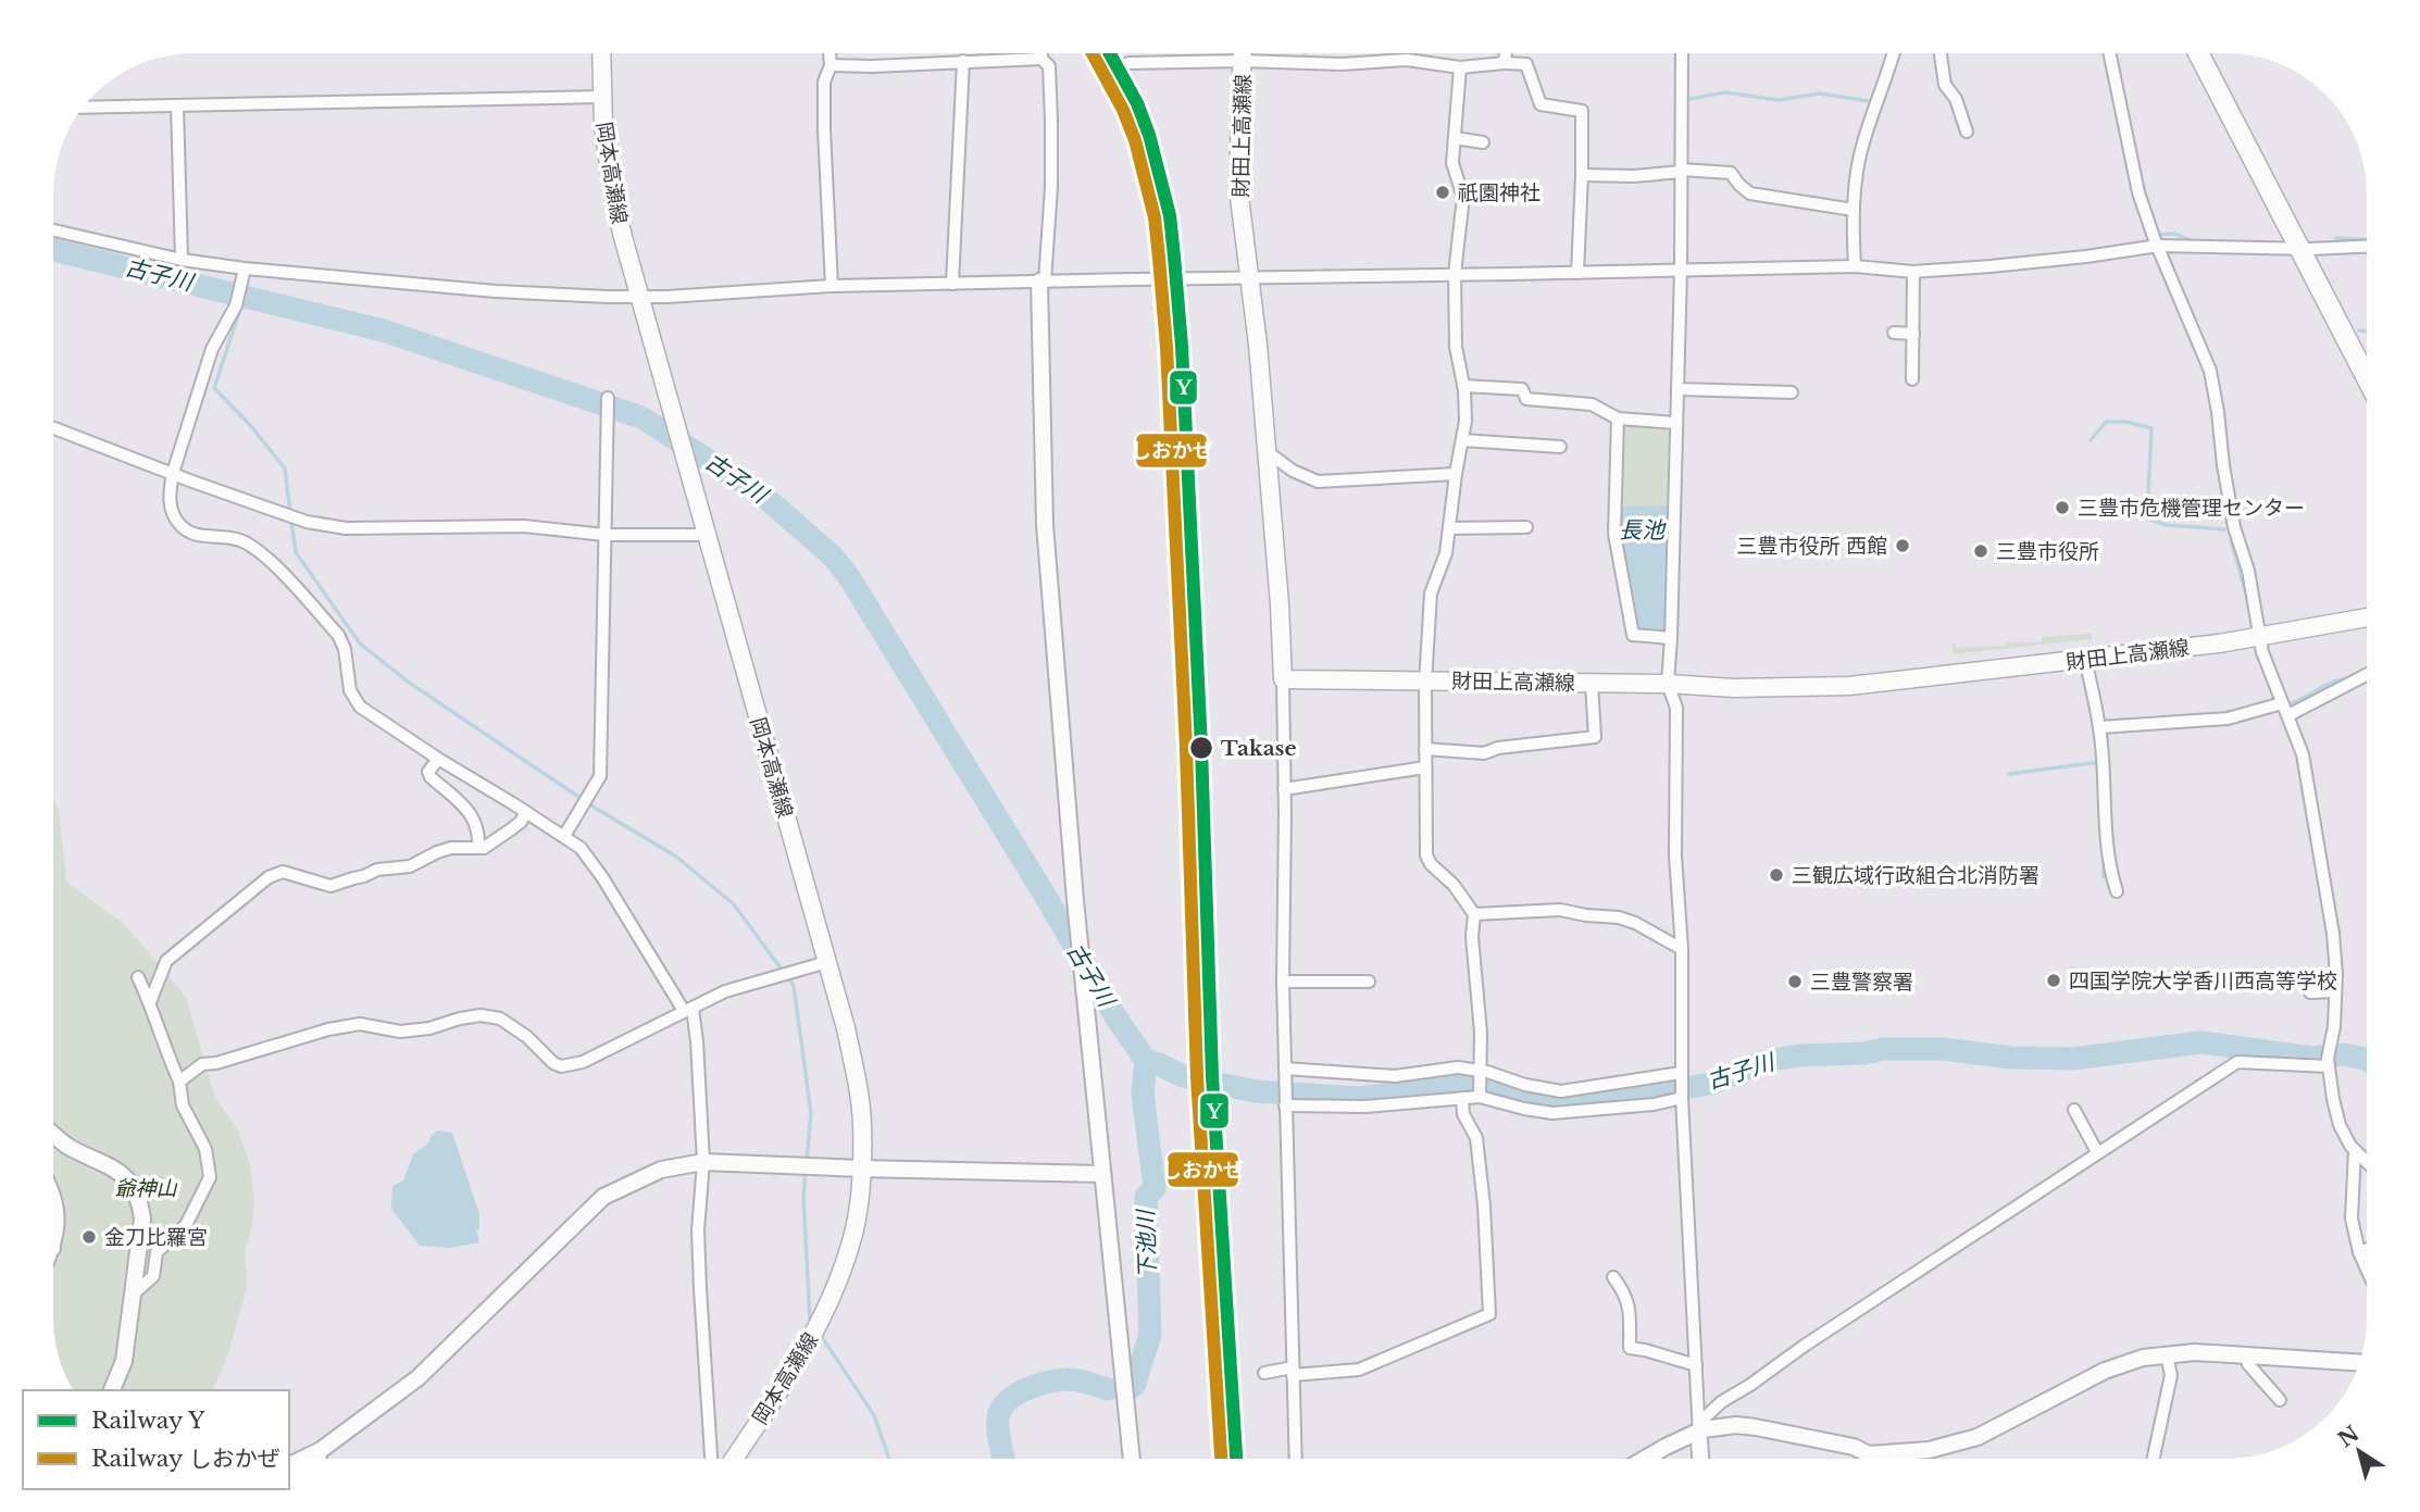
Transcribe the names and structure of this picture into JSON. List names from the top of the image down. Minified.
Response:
{"streets":{"main road":["財田上高瀬線","岡本高瀬線"]},"water":["古子川","長池","下池川"],"parks":["爺神山"],"places":["祇園神社","三豊市危機管理センター","三豊市役所 西館","三豊市役所","Takase","三観広域行政組合北消防署","四国学院大学香川西高等学校","三豊警察署","金刀比羅宮"],"lines":["rail line Y","rail line しおかぜ"],"legend":["Railway Y","Railway しおかぜ"],"north":"top left"}
